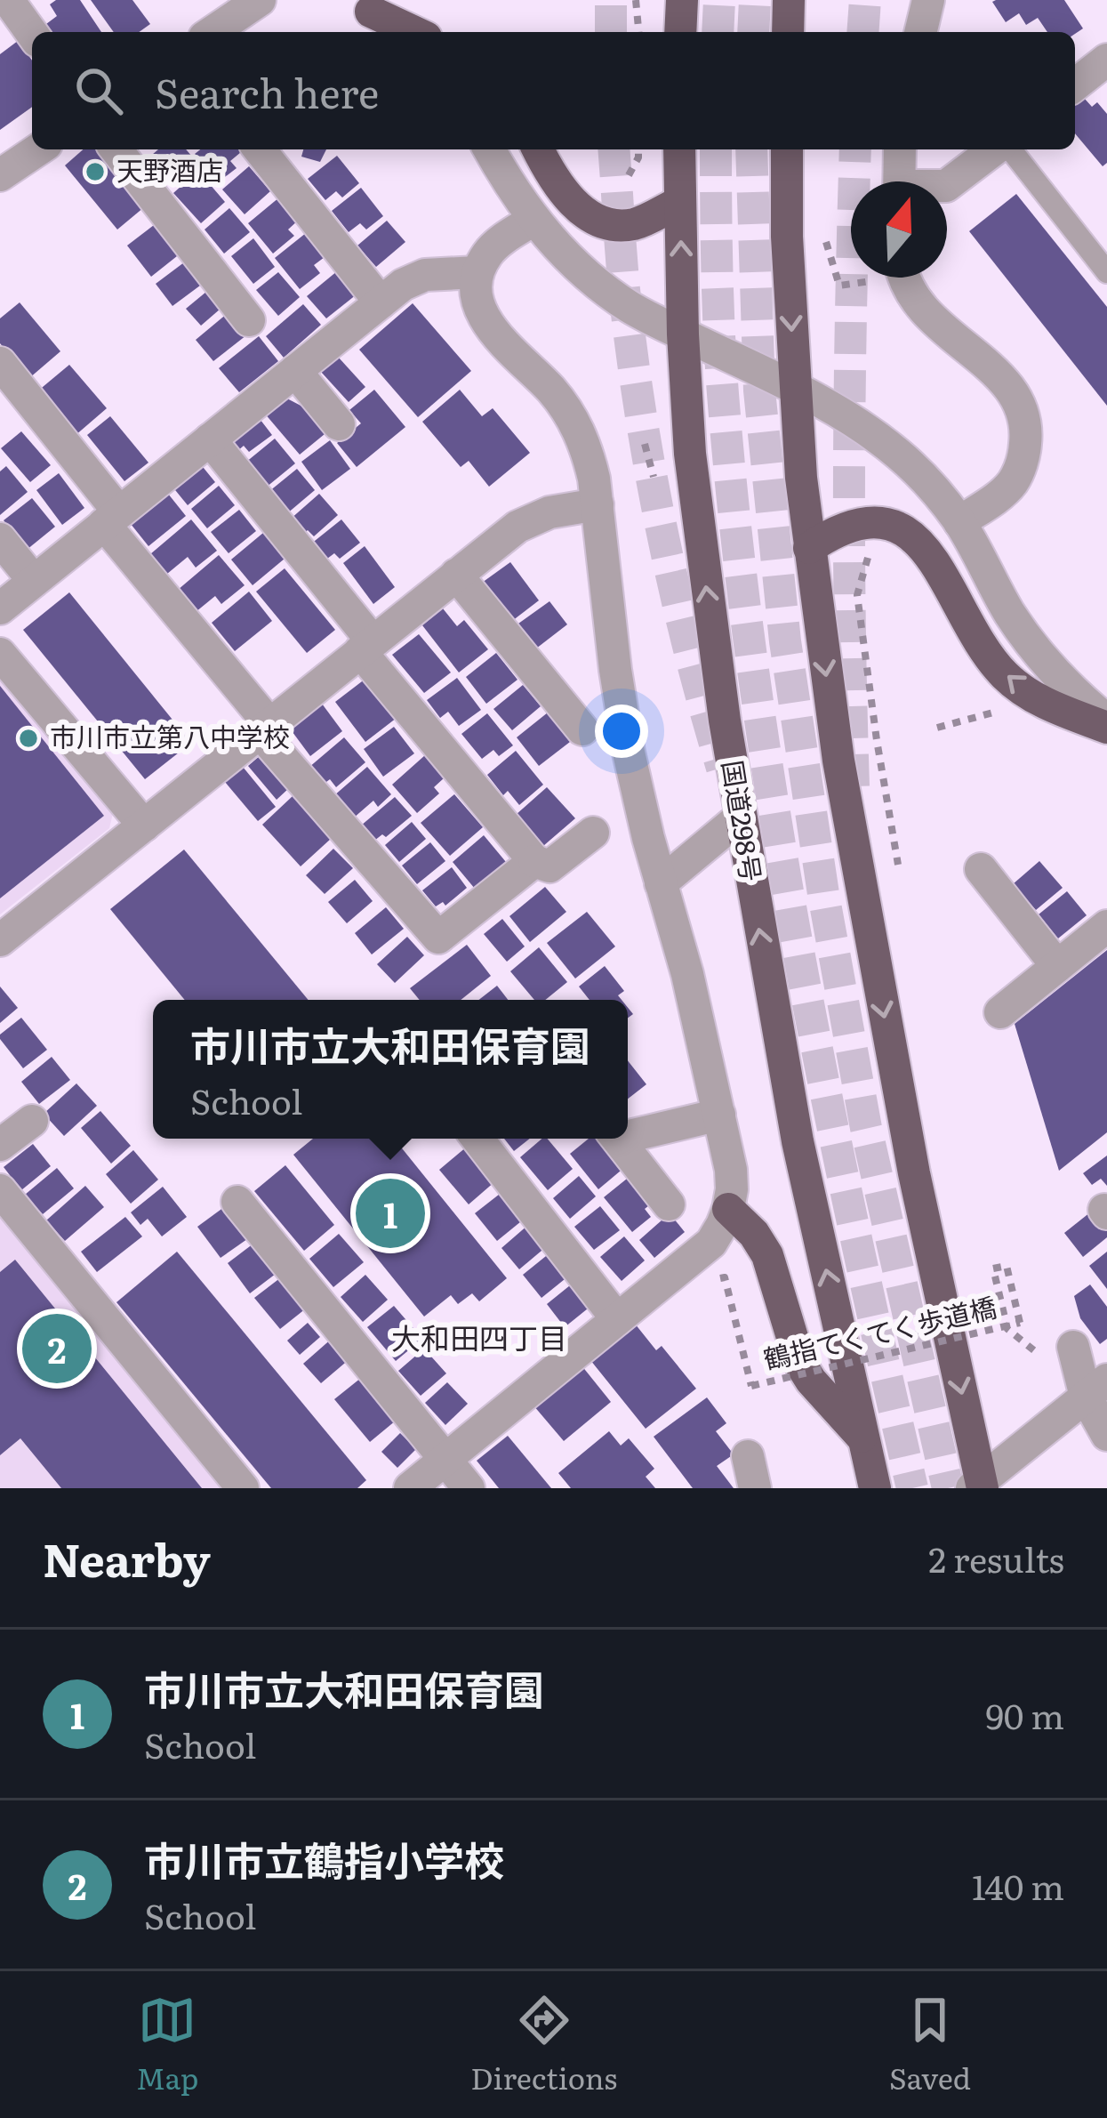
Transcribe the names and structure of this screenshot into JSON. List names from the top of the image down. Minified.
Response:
{"streets":{"highway":["国道298号"],"path":["鶴指てくてく歩道橋"]},"districts":["大和田四丁目"],"places":["天野酒店","市川市立第八中学校"],"north":"top","page":{"search":"Search here","popup":["市川市立大和田保育園","School"],"pins":["1","2"],"heading":["Nearby","2 results"],"list":[{"mark":"1","name":"市川市立大和田保育園","note":"School","value":"90 m"},{"mark":"2","name":"市川市立鶴指小学校","note":"School","value":"140 m"}],"nav":["Map","Directions","Saved"]}}
